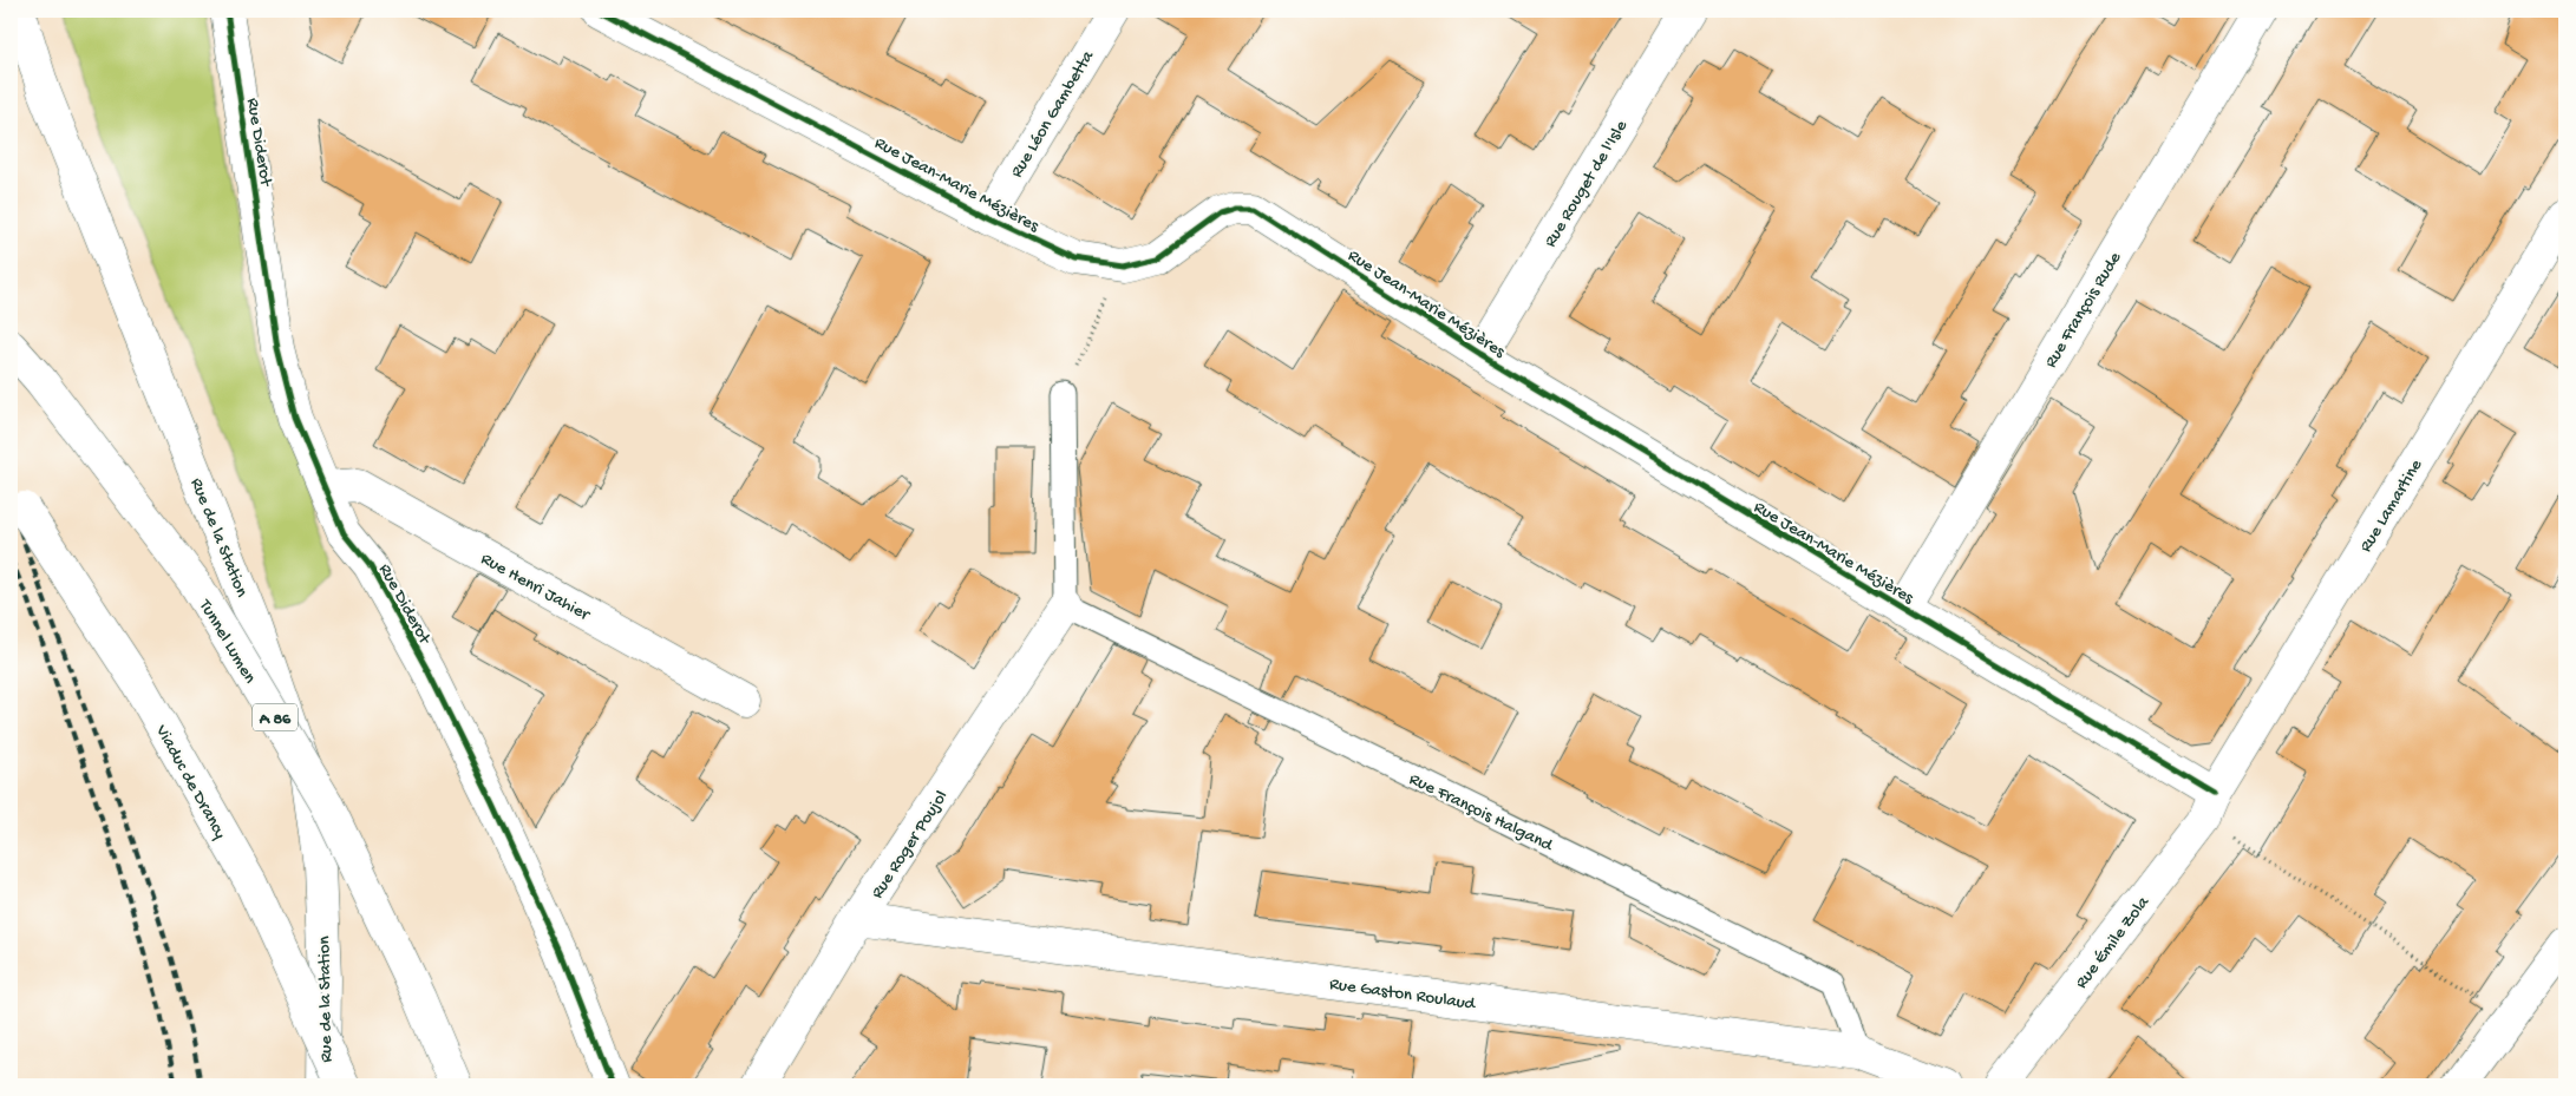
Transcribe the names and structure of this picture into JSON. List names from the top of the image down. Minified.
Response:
{"streets":{"main road":["Rue Léon Gambetta","Rue Diderot","Rue Jean-Marie Mézières","Rue Rouget de l'Isle","Rue François Rude","Rue Lamartine","Rue de la Station","Rue Henri Jahier","Tunnel Lumen","A 86","Viaduc de Drancy","Rue Roger Poujol","Rue Émile Zola","Rue Gaston Roulaud"],"lane":["Rue François Halgand"]},"crossings":[["Rue Léon Gambetta","Rue Jean-Marie Mézières"],["Rue Diderot","Rue Henri Jahier"],["Rue Jean-Marie Mézières","Rue Rouget de l'Isle"],["Rue Jean-Marie Mézières","Rue François Rude"],["Rue Jean-Marie Mézières","Rue Lamartine"],["Rue Jean-Marie Mézières","Rue Émile Zola"],["Rue Lamartine","Rue Émile Zola"],["Rue François Halgand","Rue Roger Poujol"],["Rue François Halgand","Rue Gaston Roulaud"],["Rue Roger Poujol","Rue Gaston Roulaud"]]}
